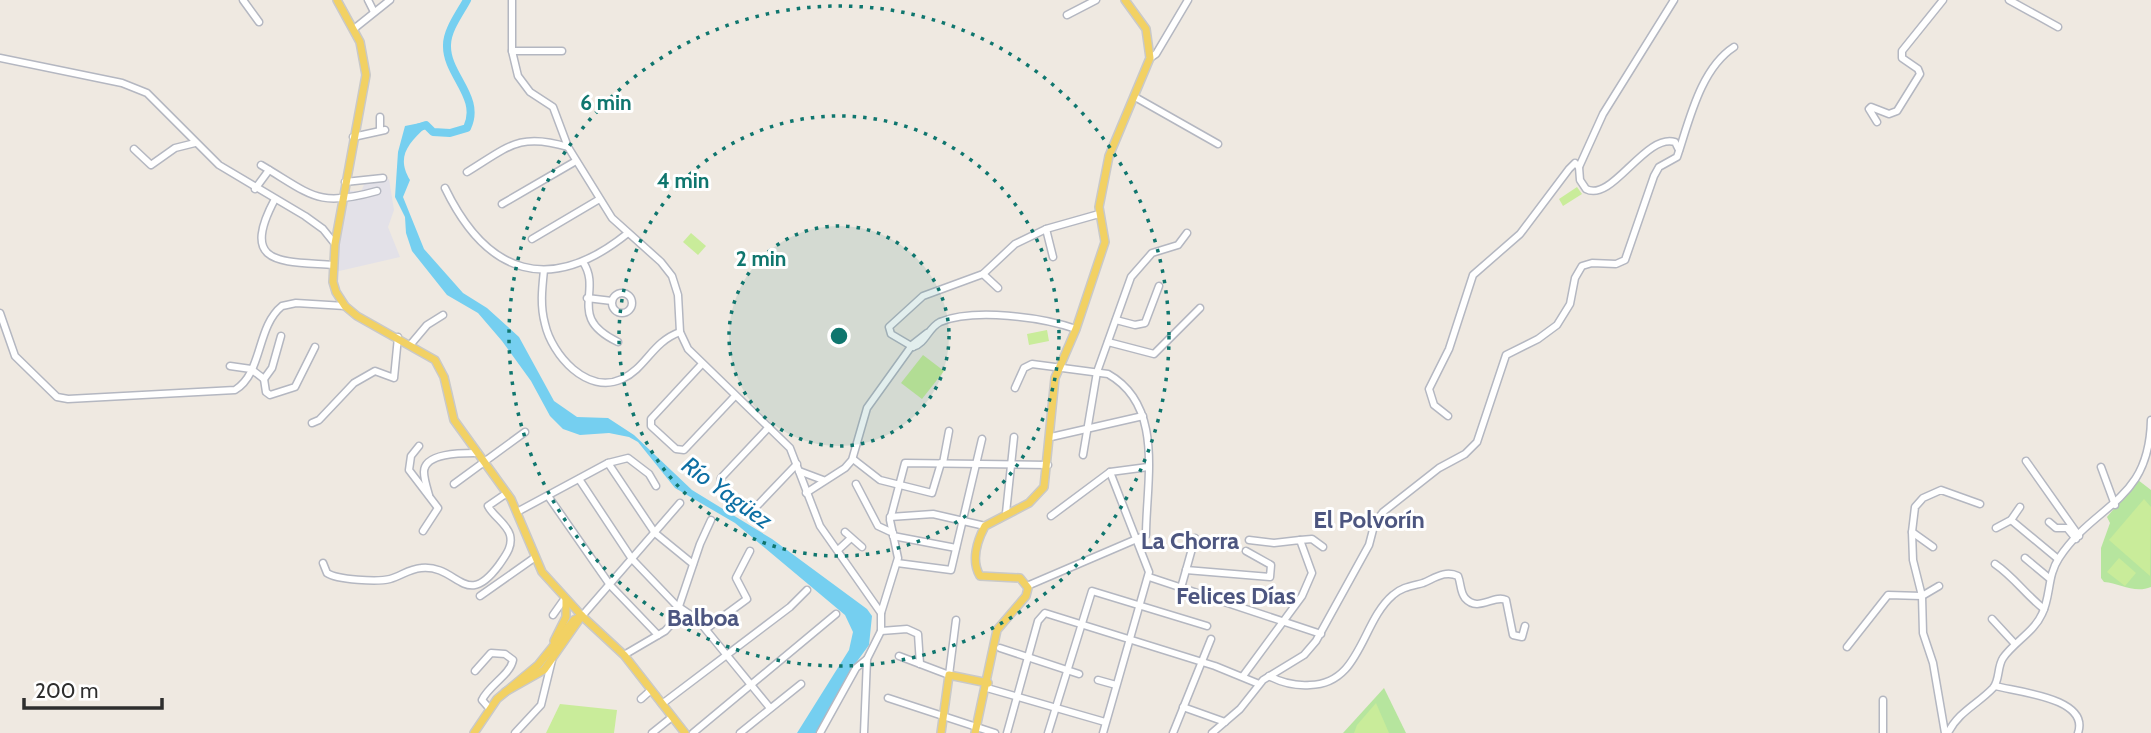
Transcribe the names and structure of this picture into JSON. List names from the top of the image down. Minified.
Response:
{"districts":["El Polvorín","La Chorra","Felices Días","Balboa"],"water":["Río Yagüez"],"scale_bar":"200 m","rings":["6 min","4 min","2 min"]}
